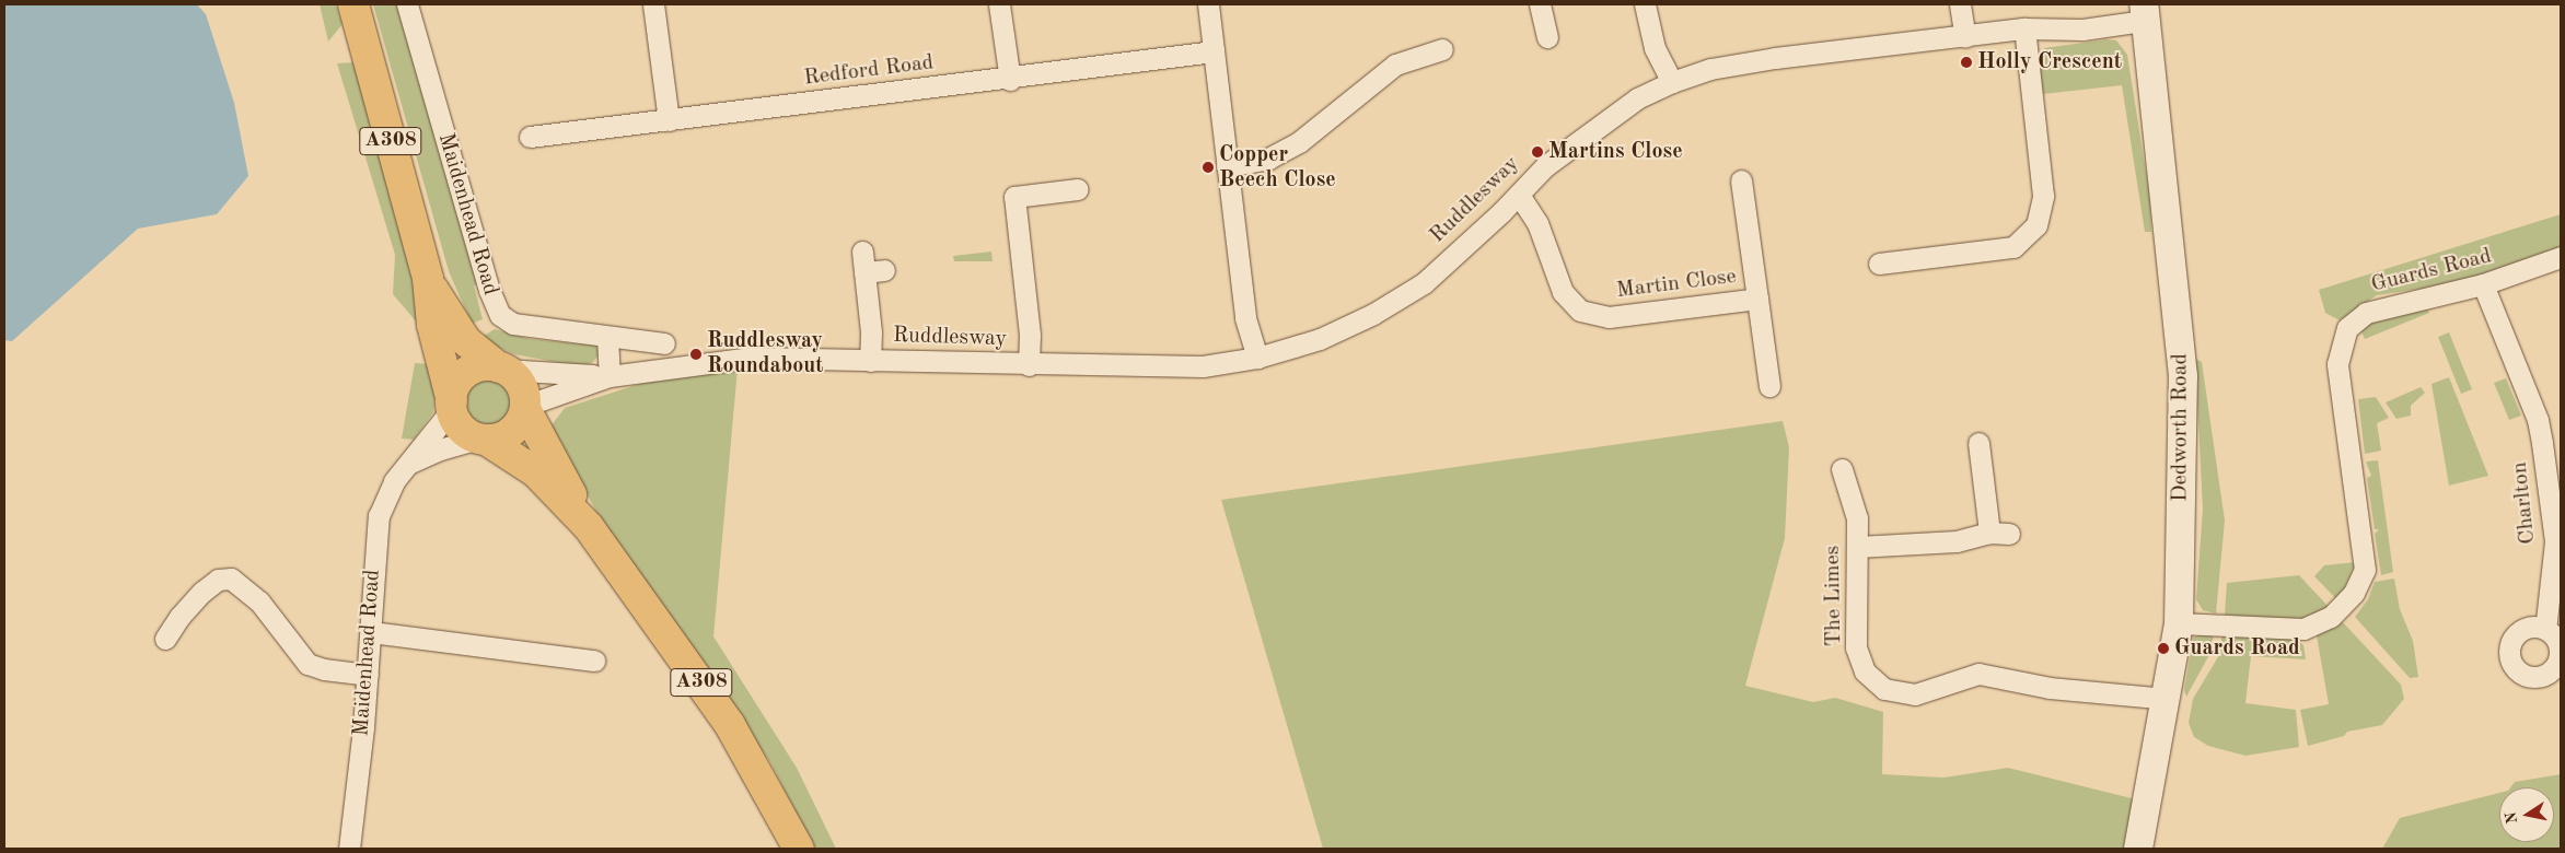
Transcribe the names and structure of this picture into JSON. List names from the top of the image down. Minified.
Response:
{"streets":{"main road":["A308","Dedworth Road"],"street":["Redford Road","Ruddlesway","Maidenhead Road","Guards Road","Martin Close","Charlton","The Limes"]},"crossings":[["A308","Ruddlesway"],["A308","Maidenhead Road"],["Ruddlesway","Maidenhead Road"],["Ruddlesway","Martin Close"],["Ruddlesway","Dedworth Road"],["Guards Road","Dedworth Road"],["Guards Road","Charlton"],["Dedworth Road","The Limes"]],"places":["Holly Crescent","Martins Close","Copper Beech Close","Ruddlesway Roundabout","Guards Road"],"north":"left"}
